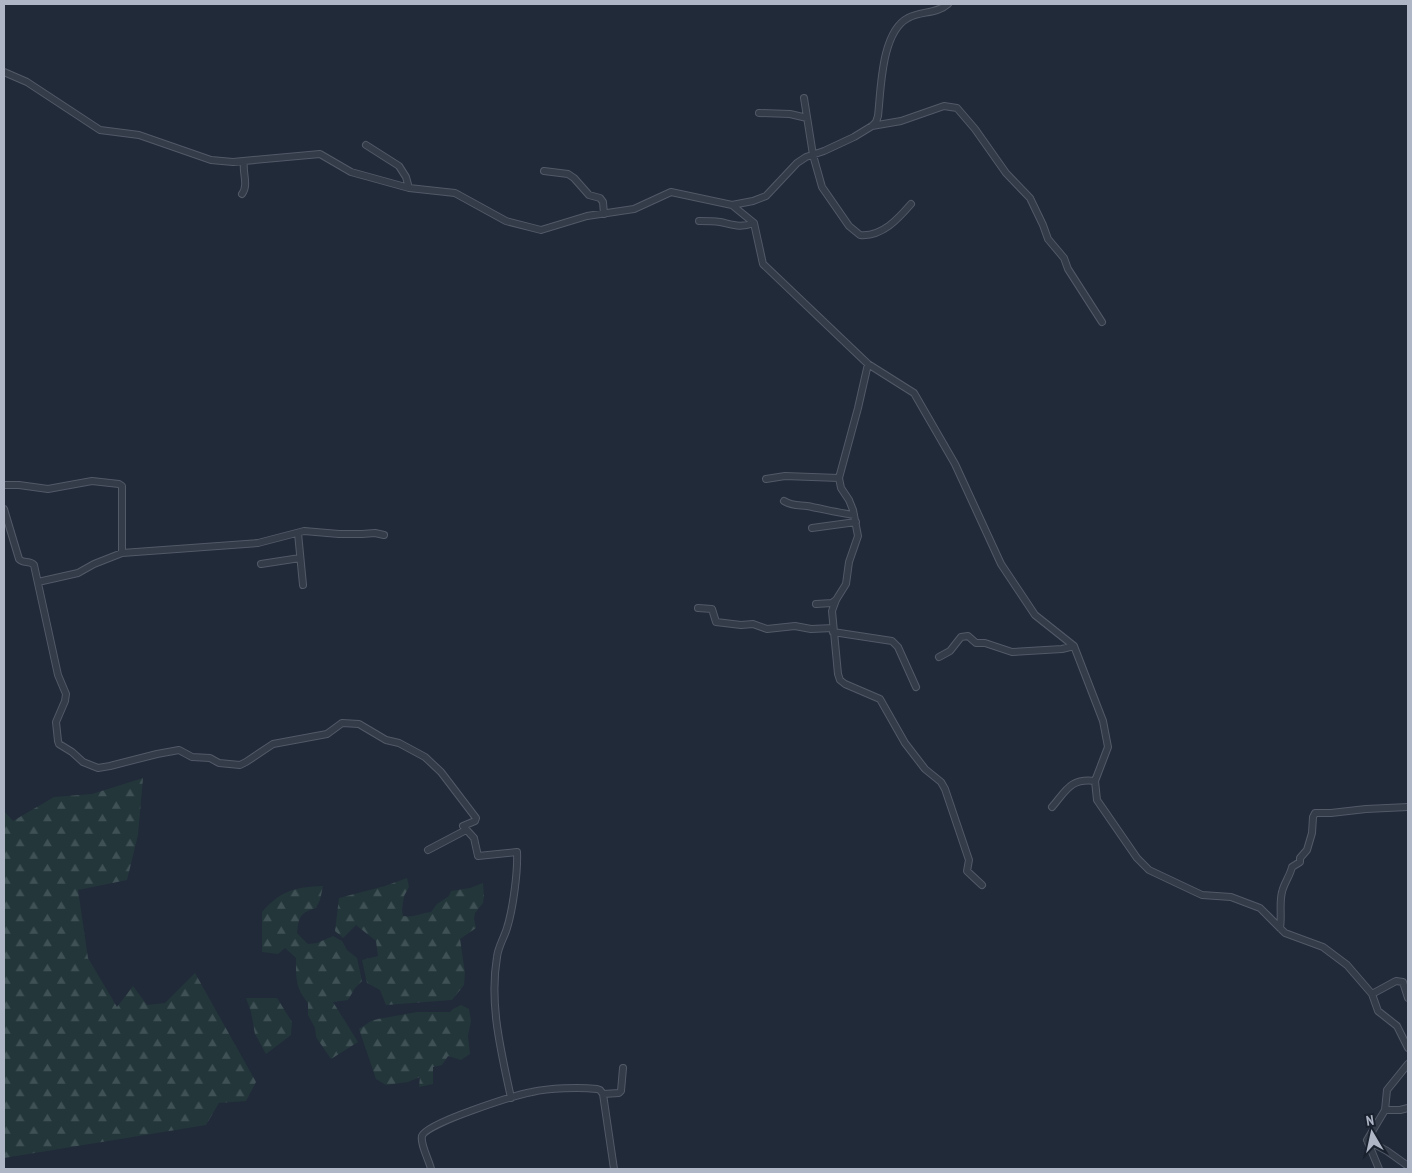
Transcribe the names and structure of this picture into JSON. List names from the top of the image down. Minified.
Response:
{"north":"top"}
